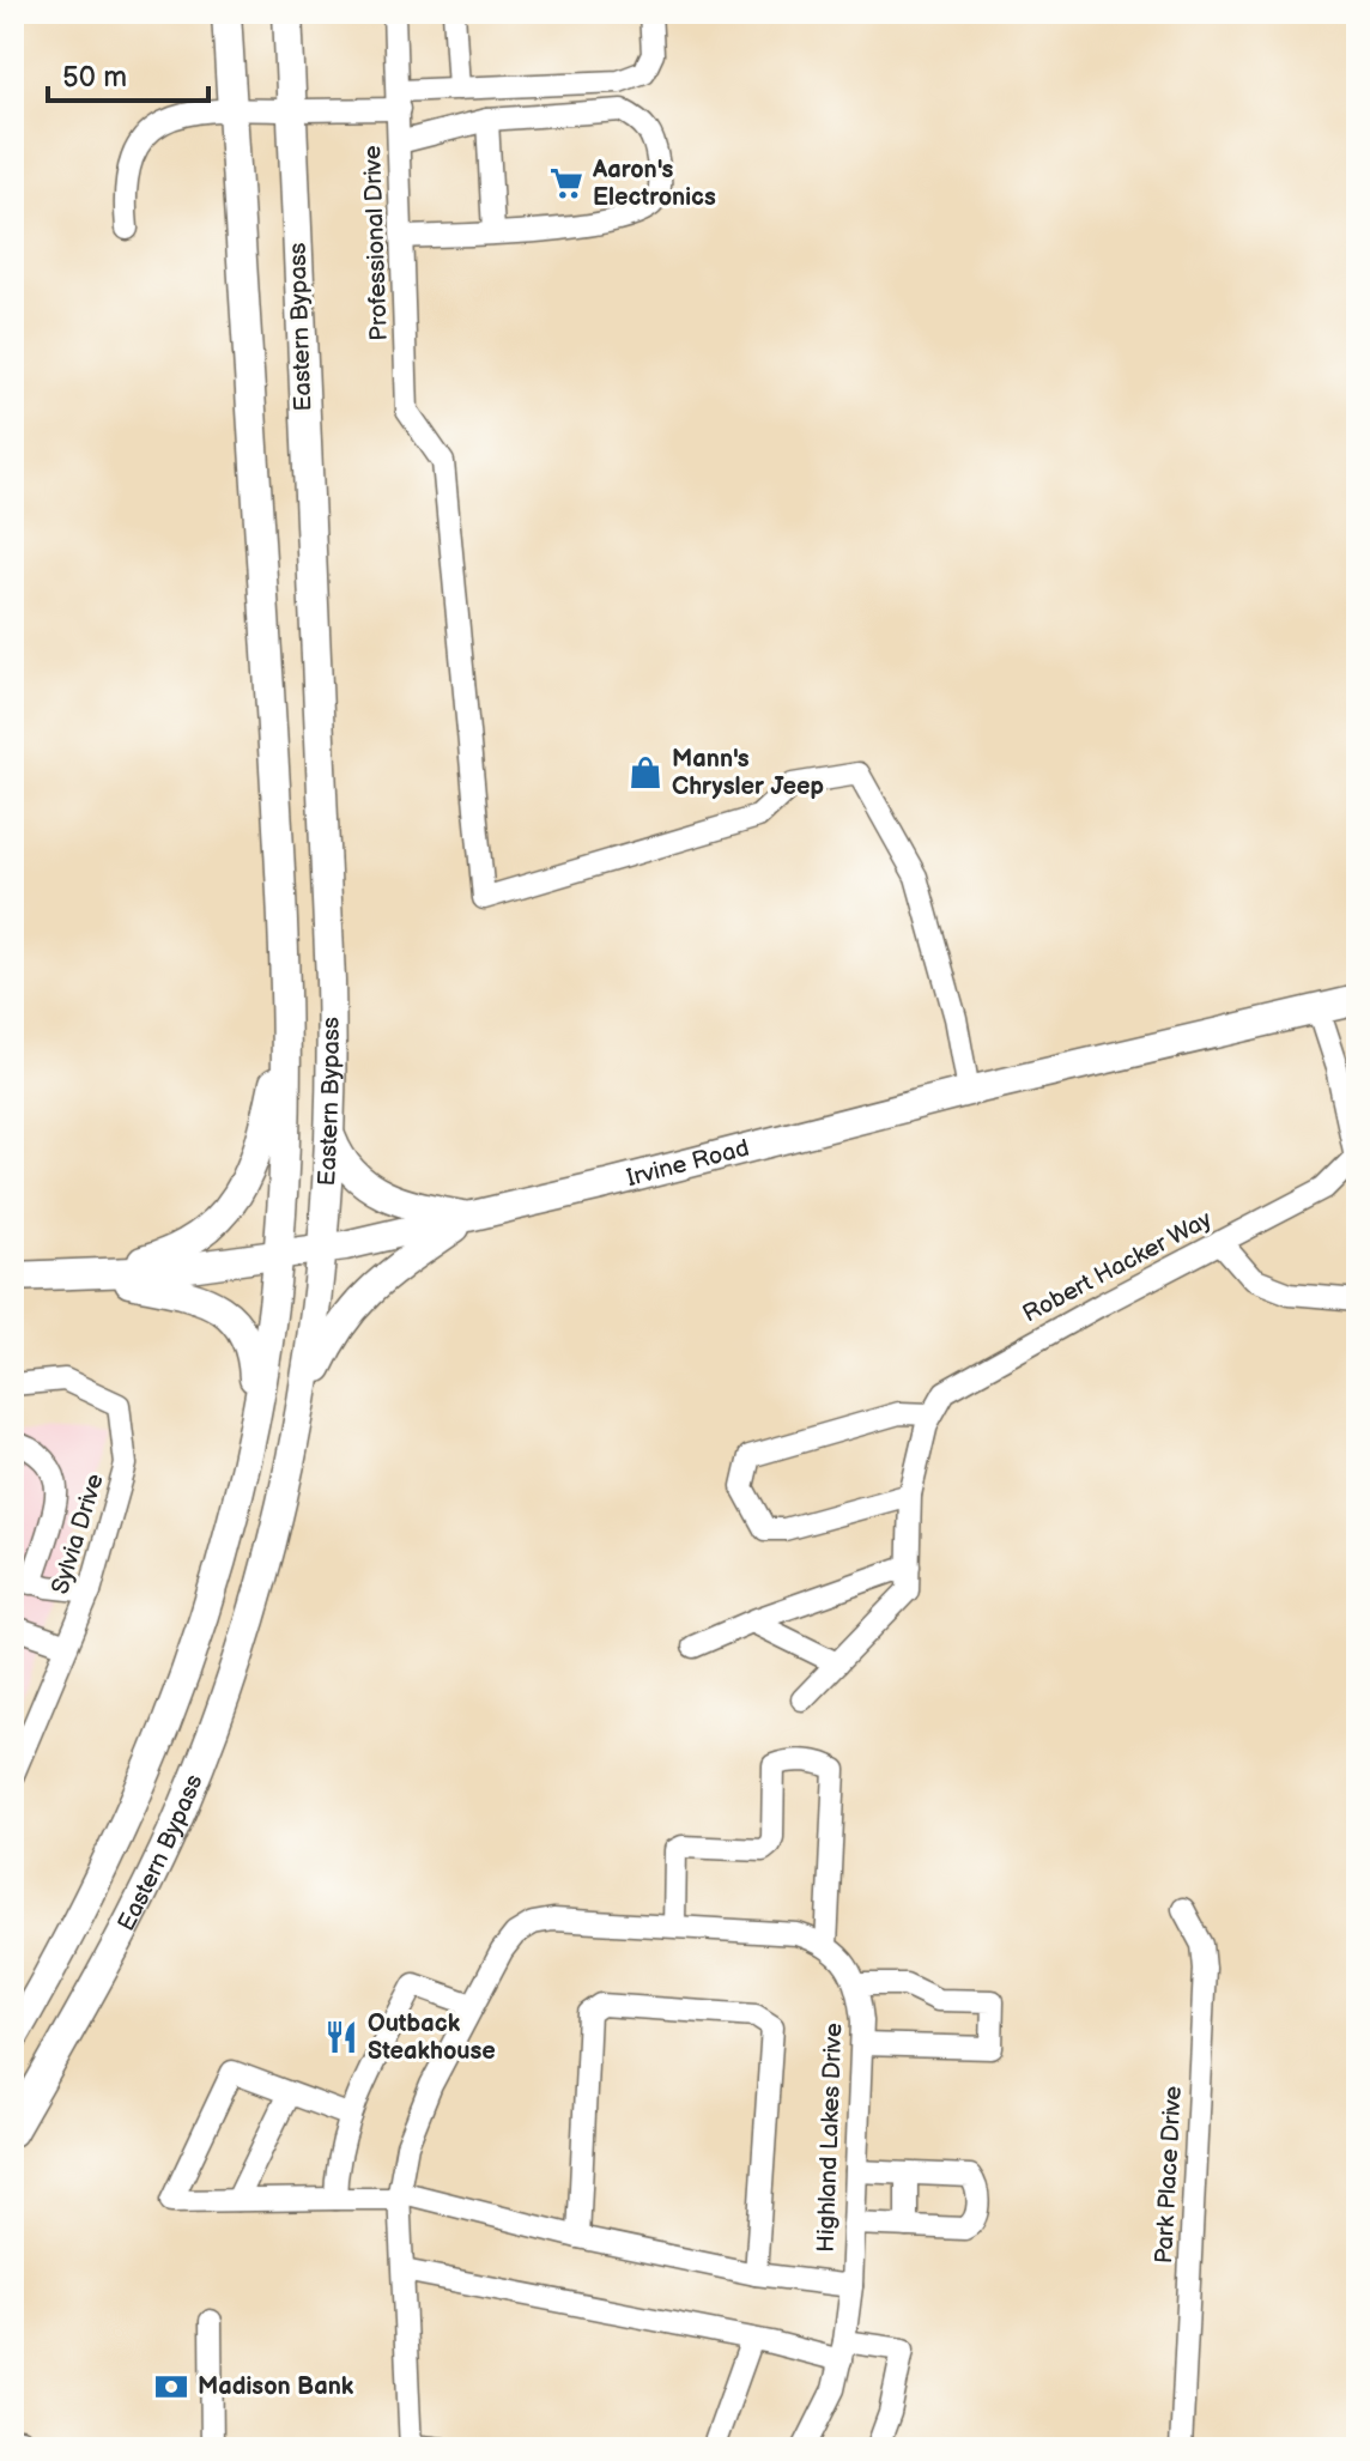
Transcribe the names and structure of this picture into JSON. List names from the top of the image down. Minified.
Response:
{"streets":{"main road":["Eastern Bypass","Irvine Road"],"street":["Professional Drive","Robert Hacker Way","Sylvia Drive","Highland Lakes Drive","Park Place Drive"]},"crossings":[["Professional Drive","Irvine Road"],["Eastern Bypass","Irvine Road"],["Irvine Road","Robert Hacker Way"]],"places":{"supermarket":["Aaron's Electronics"],"shop":["Mann's Chrysler Jeep"],"restaurant":["Outback Steakhouse"],"bank":["Madison Bank"]},"scale_bar":"50 m"}
